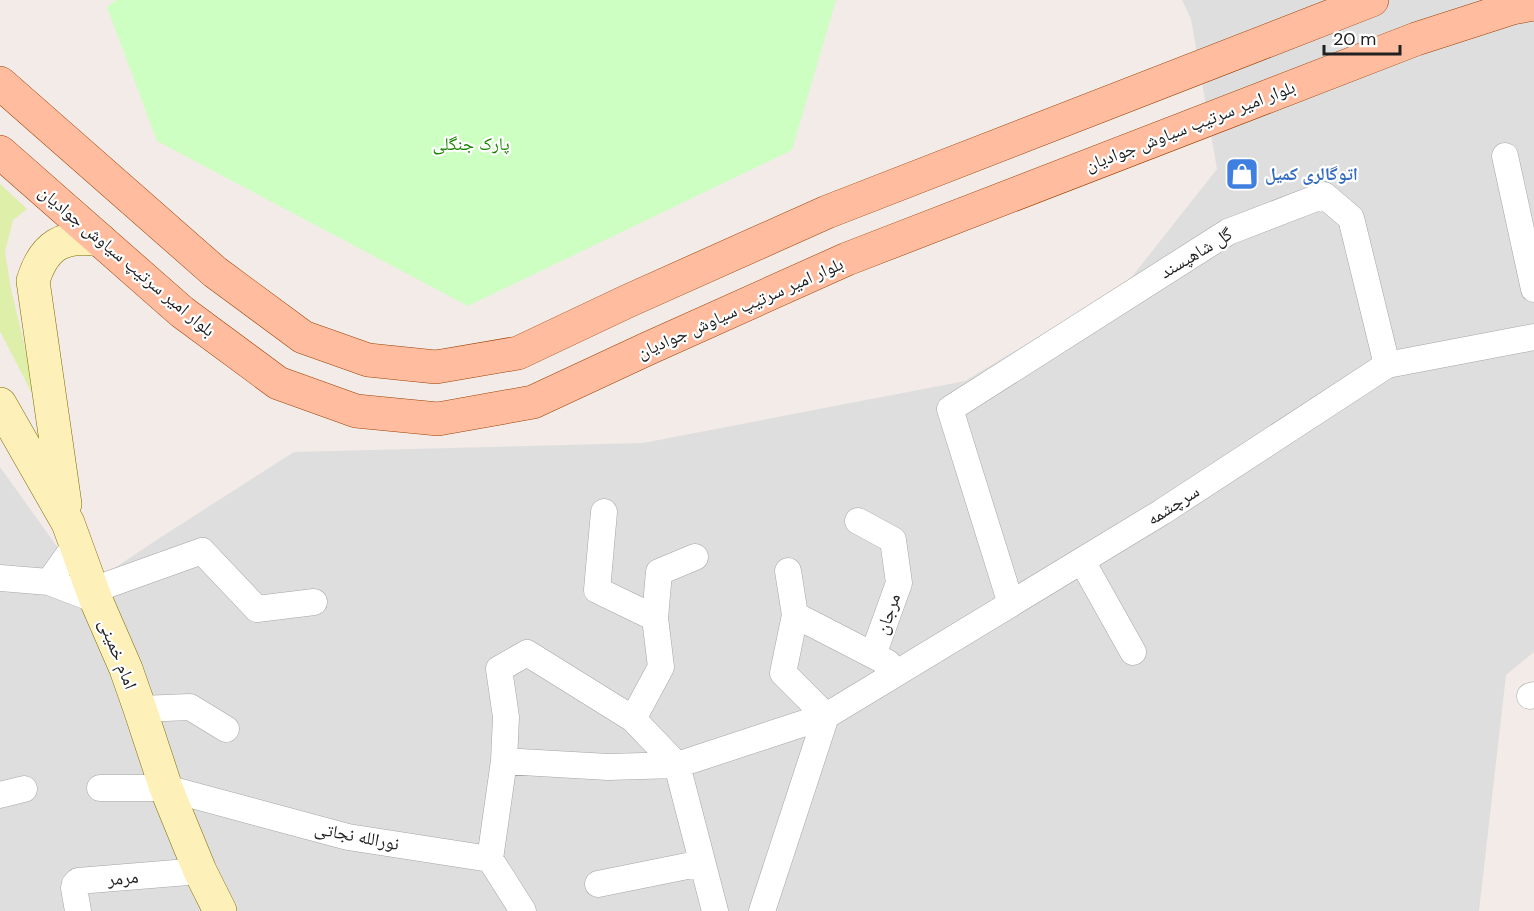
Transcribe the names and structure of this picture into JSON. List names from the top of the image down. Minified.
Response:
{"streets":{"main road":["بلوار امیر سرتیپ سیاوش جوادیان"],"street":["گل شاهپسند","سرچشمه","مرجان","امام خمینی","نورالله نجاتی","مرمر"]},"crossings":[["گل شاهپسند","سرچشمه"],["امام خمینی","نورالله نجاتی"],["امام خمینی","مرمر"]],"parks":["پارک جنگلی"],"places":{"shop":["اتوگالری کمیل"]},"scale_bar":"20 m"}
